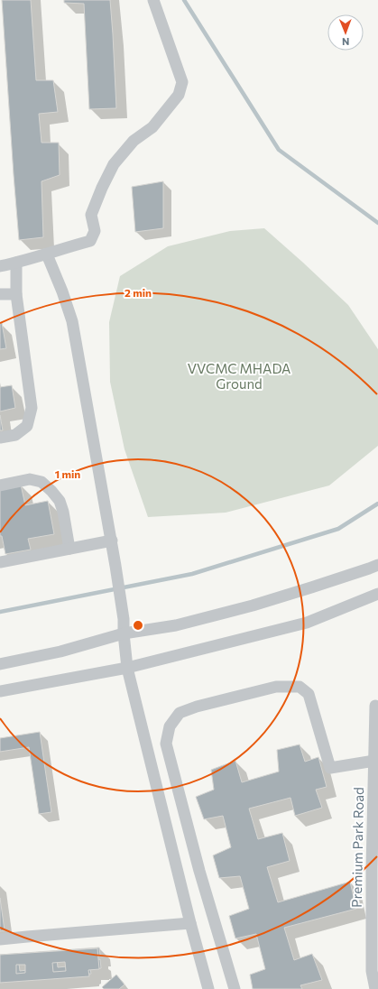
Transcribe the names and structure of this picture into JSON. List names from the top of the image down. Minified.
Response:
{"streets":{"street":["Premium Park Road"]},"parks":["VVCMC MHADA Ground"],"north":"bottom","rings":["2 min","1 min"]}
